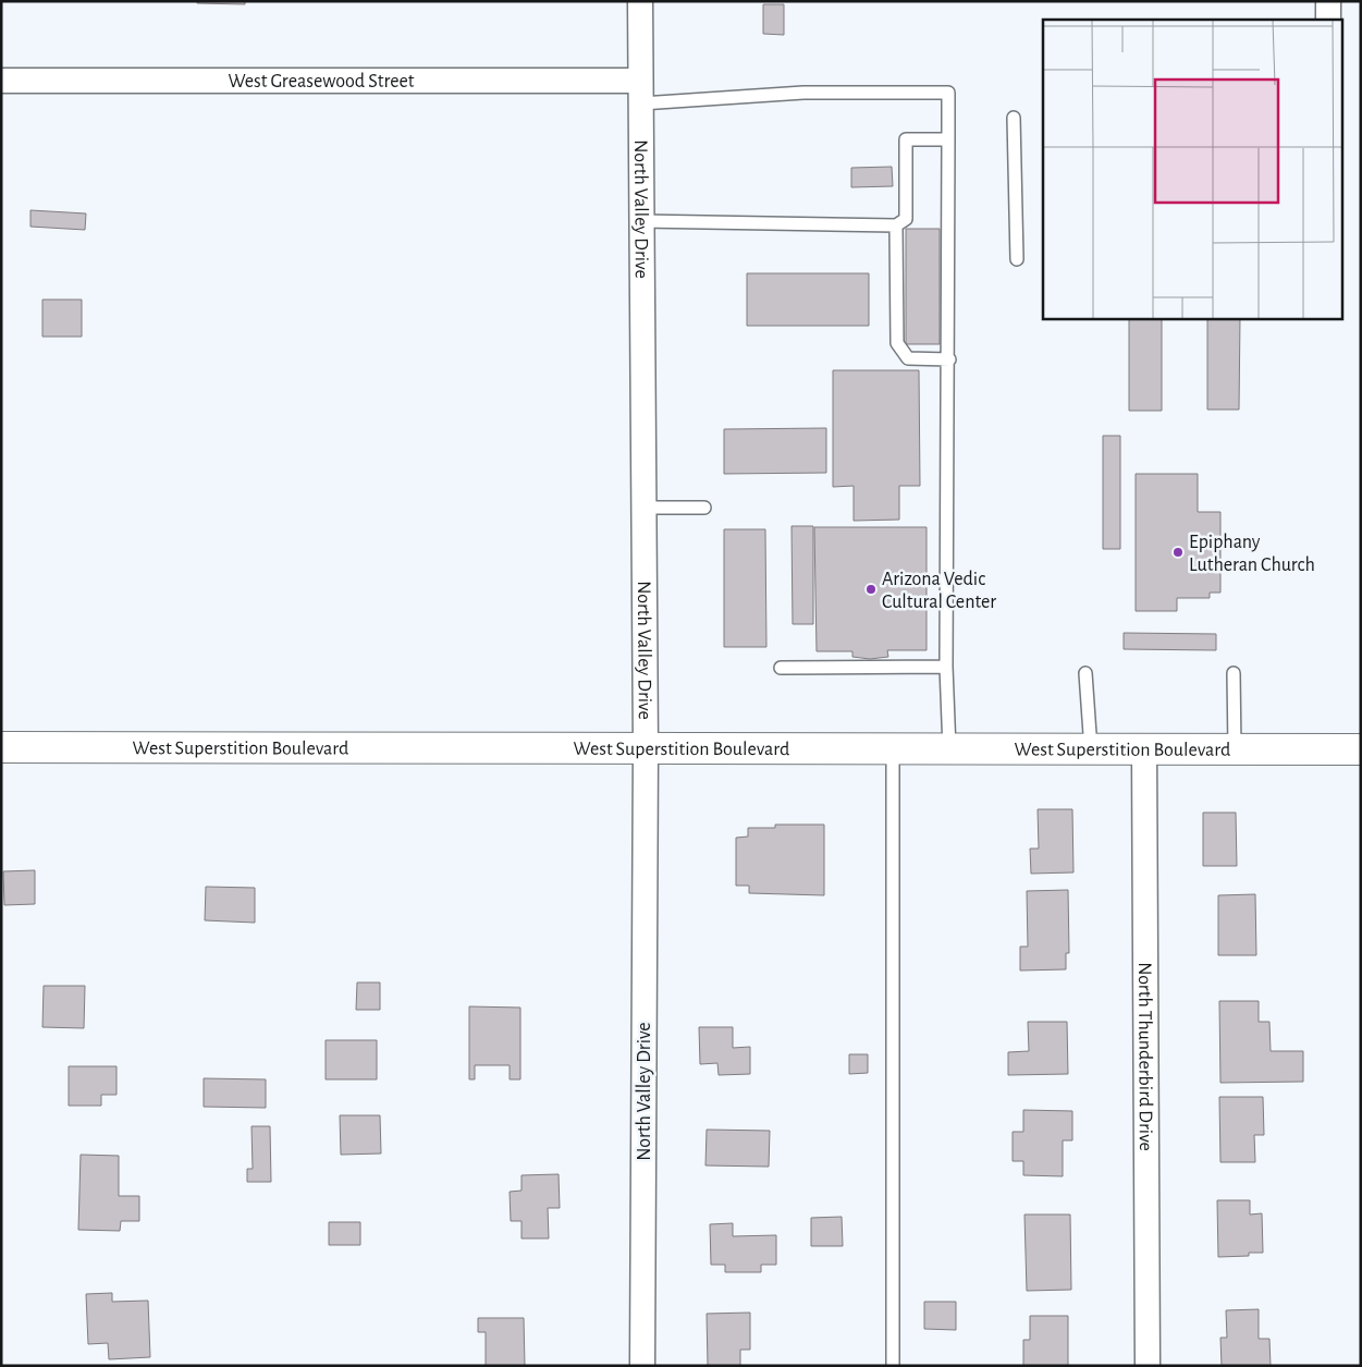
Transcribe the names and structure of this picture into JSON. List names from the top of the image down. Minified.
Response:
{"streets":{"main road":["West Superstition Boulevard"],"street":["West Greasewood Street","North Valley Drive","North Thunderbird Drive"]},"crossings":[["West Greasewood Street","North Valley Drive"],["North Valley Drive","West Superstition Boulevard"],["West Superstition Boulevard","North Thunderbird Drive"]],"places":["Epiphany Lutheran Church","Arizona Vedic Cultural Center"]}
